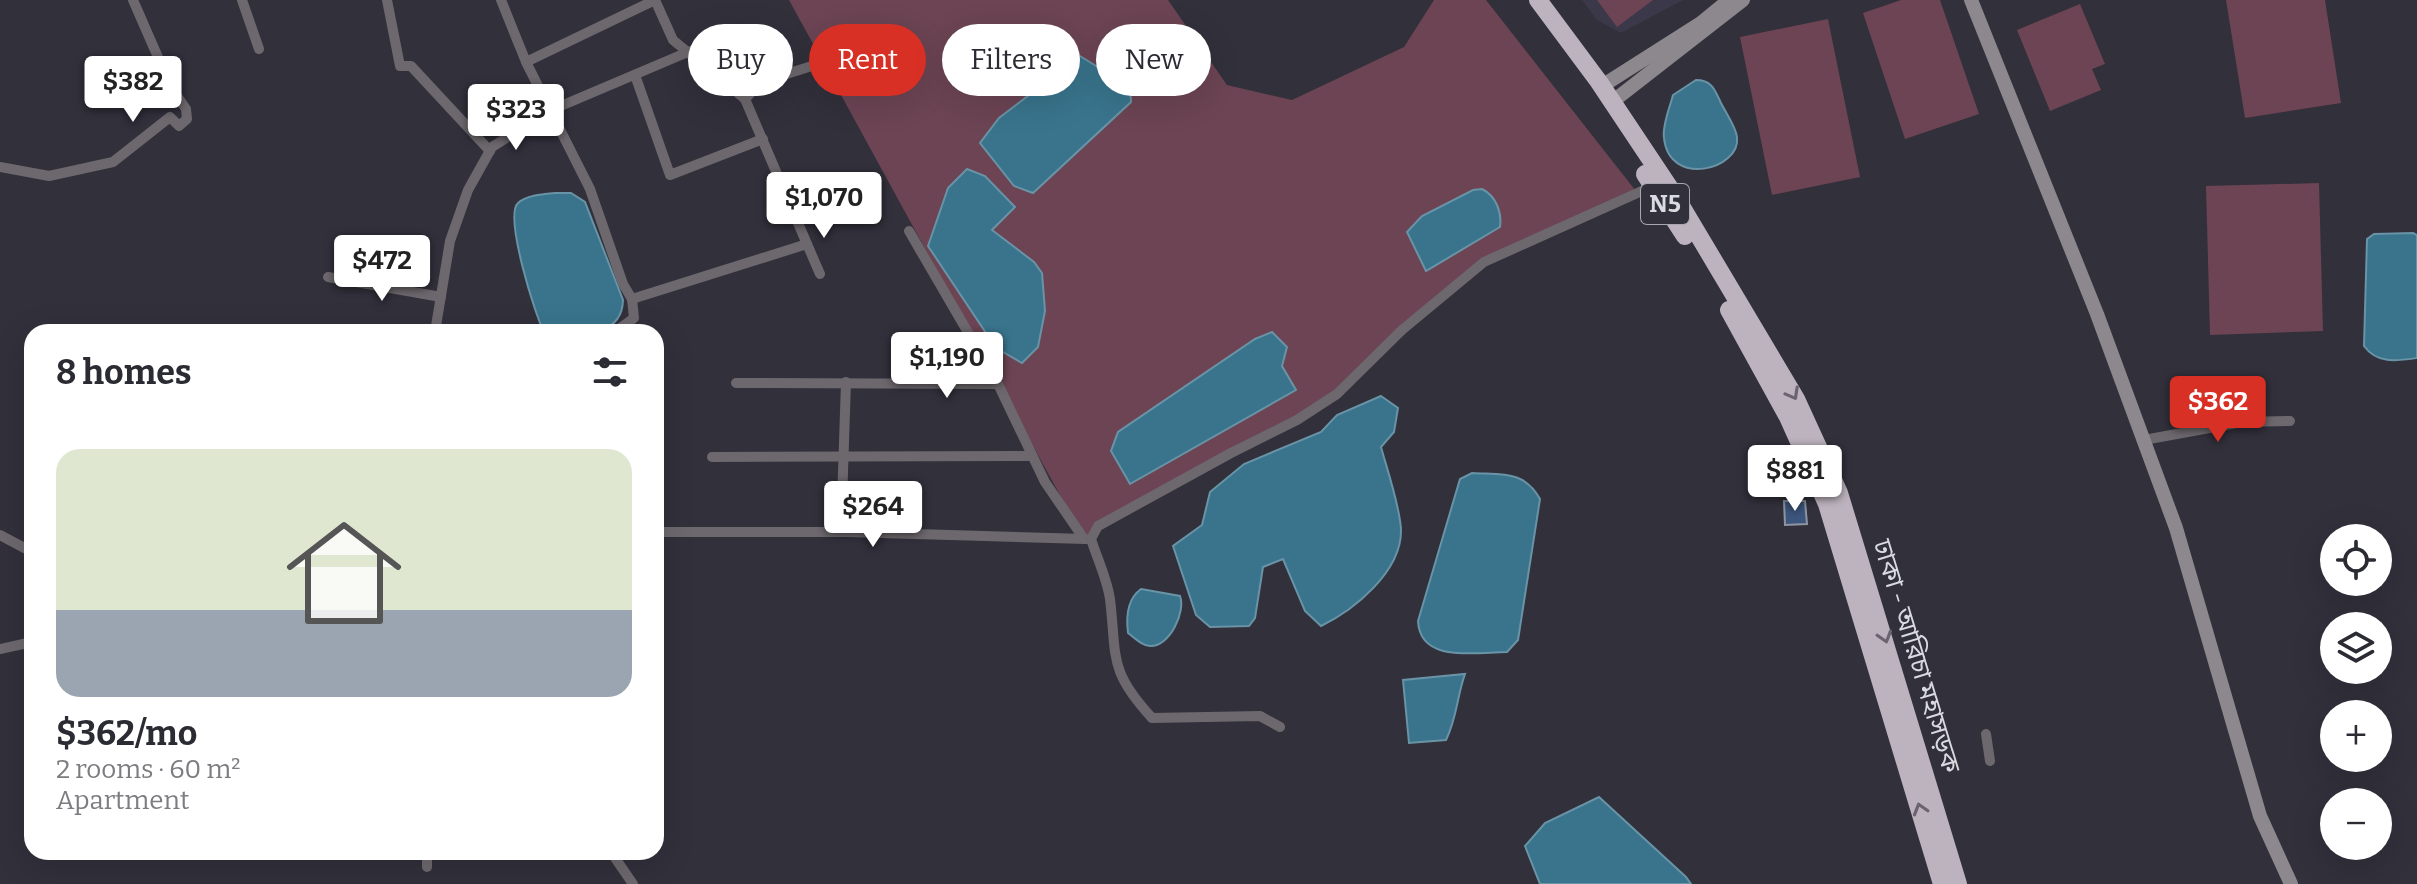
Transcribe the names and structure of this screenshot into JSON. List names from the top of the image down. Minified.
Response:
{"streets":{"highway":["N5","ঢাকা - আরিচা মহাসড়ক"]},"crossings":[["N5","ঢাকা - আরিচা মহাসড়ক"]],"page":{"chip":["Buy","Rent","Filters","New"],"price":["$382","$323","$1,070","$472","$1,190","$362","$881","$264"],"heading":"8 homes","list":[{"name":"$362/mo","note":"2 rooms · 60 m² · Apartment"}],"map_buttons":["+","−"]}}
